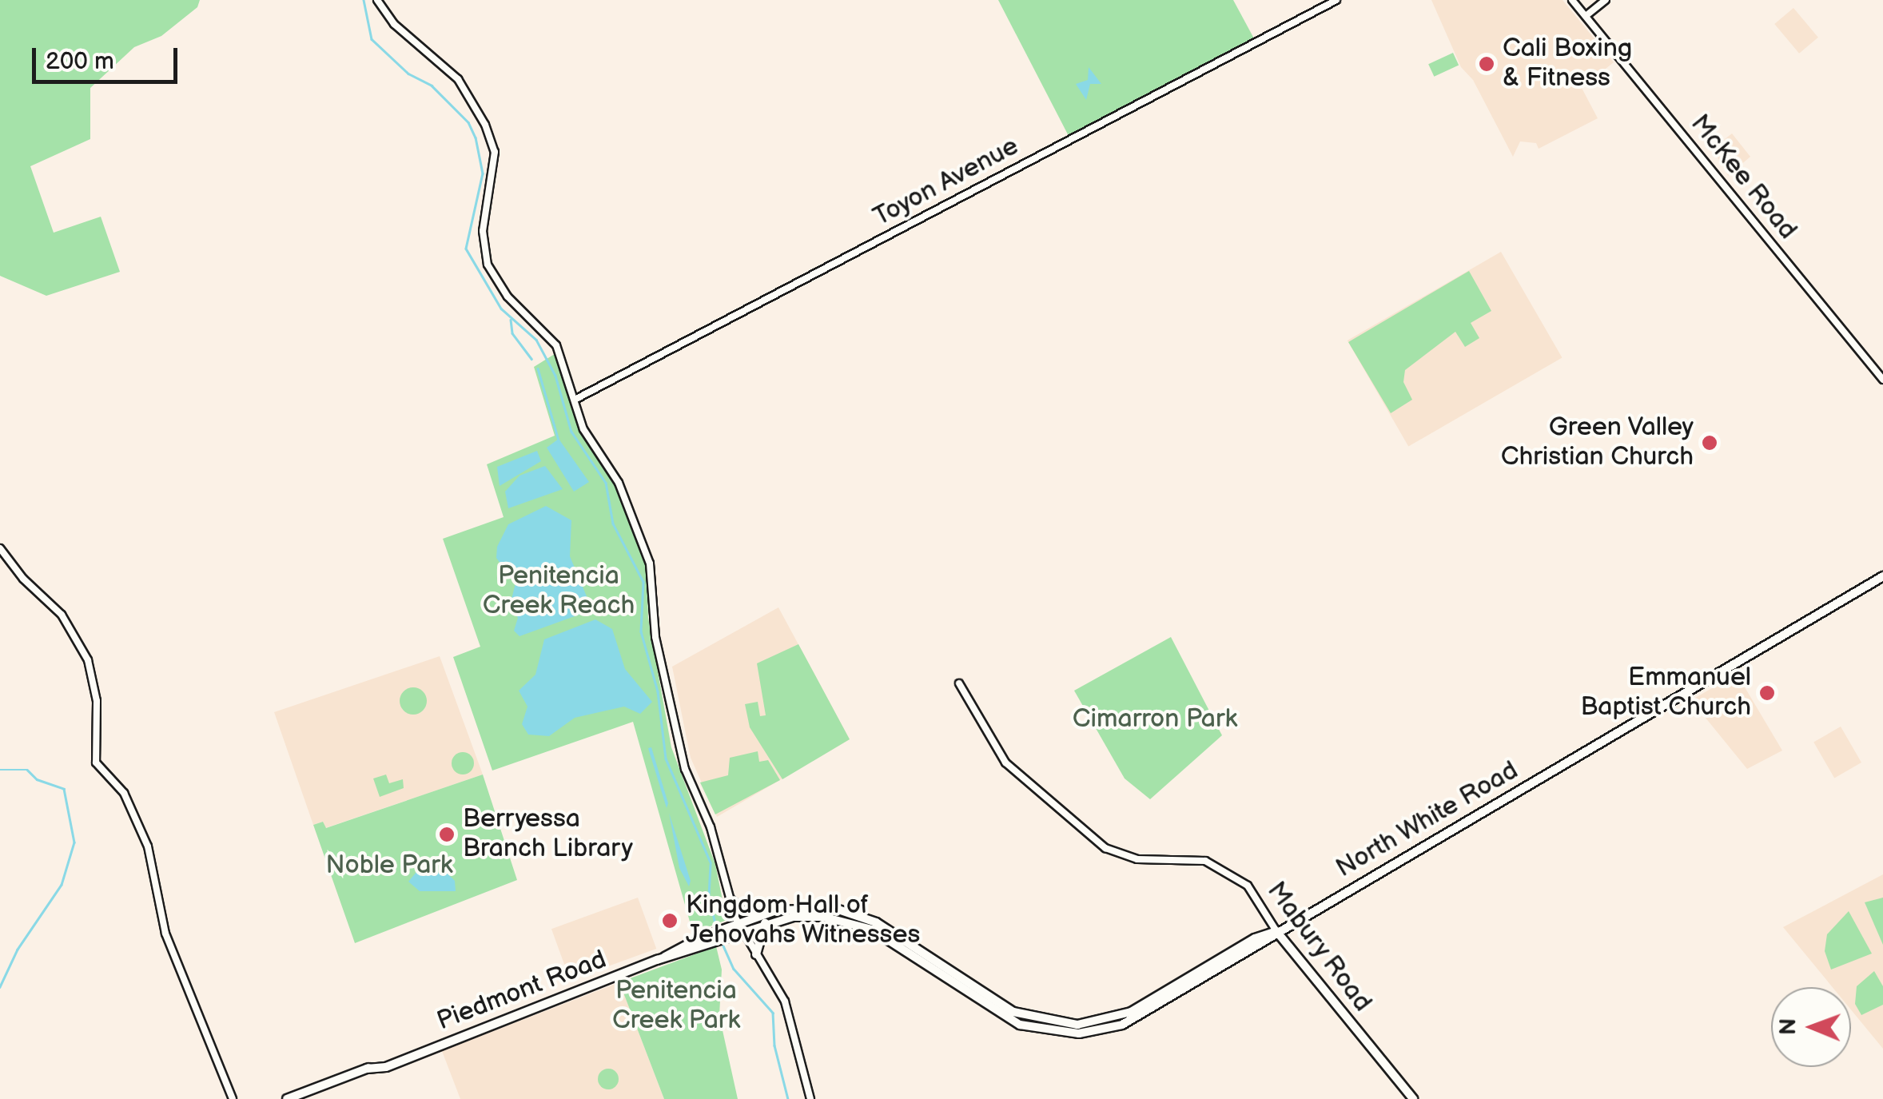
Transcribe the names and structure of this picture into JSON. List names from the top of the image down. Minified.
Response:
{"streets":{"main road":["North White Road","Mabury Road","Piedmont Road"],"street":["McKee Road","Toyon Avenue"]},"crossings":[["North White Road","Mabury Road"],["North White Road","Piedmont Road"]],"parks":["Penitencia Creek Reach","Cimarron Park","Noble Park","Penitencia Creek Park"],"places":["Cali Boxing & Fitness","Green Valley Christian Church","Emmanuel Baptist Church","Berryessa Branch Library","Kingdom Hall of Jehovahs Witnesses"],"scale_bar":"200 m","north":"left"}
